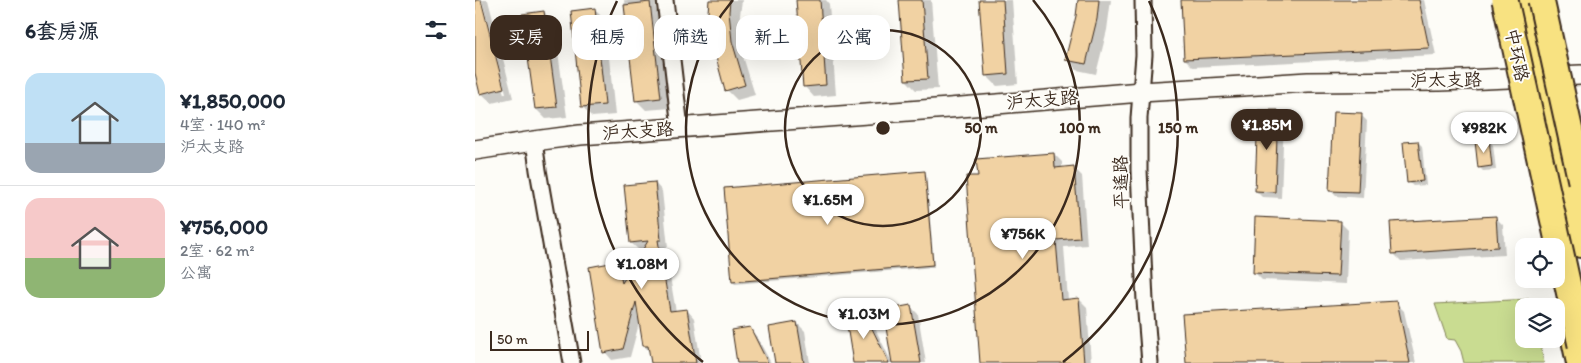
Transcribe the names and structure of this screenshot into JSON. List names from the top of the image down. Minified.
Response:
{"streets":{"highway":["中环路"],"street":["沪太支路","平遥路"]},"crossings":[["沪太支路","平遥路"]],"scale_bar":"50 m","page":{"heading":"6套房源","chip":["买房","租房","筛选","新上","公寓"],"list":[{"name":"¥1,850,000","note":"4室 · 140 m² · 沪太支路"},{"name":"¥756,000","note":"2室 · 62 m² · 公寓"}],"price":["¥1.85M","¥982K","¥1.65M","¥756K","¥1.08M","¥1.03M"],"scale":"50 m"},"rings":["50 m","100 m","150 m"]}
